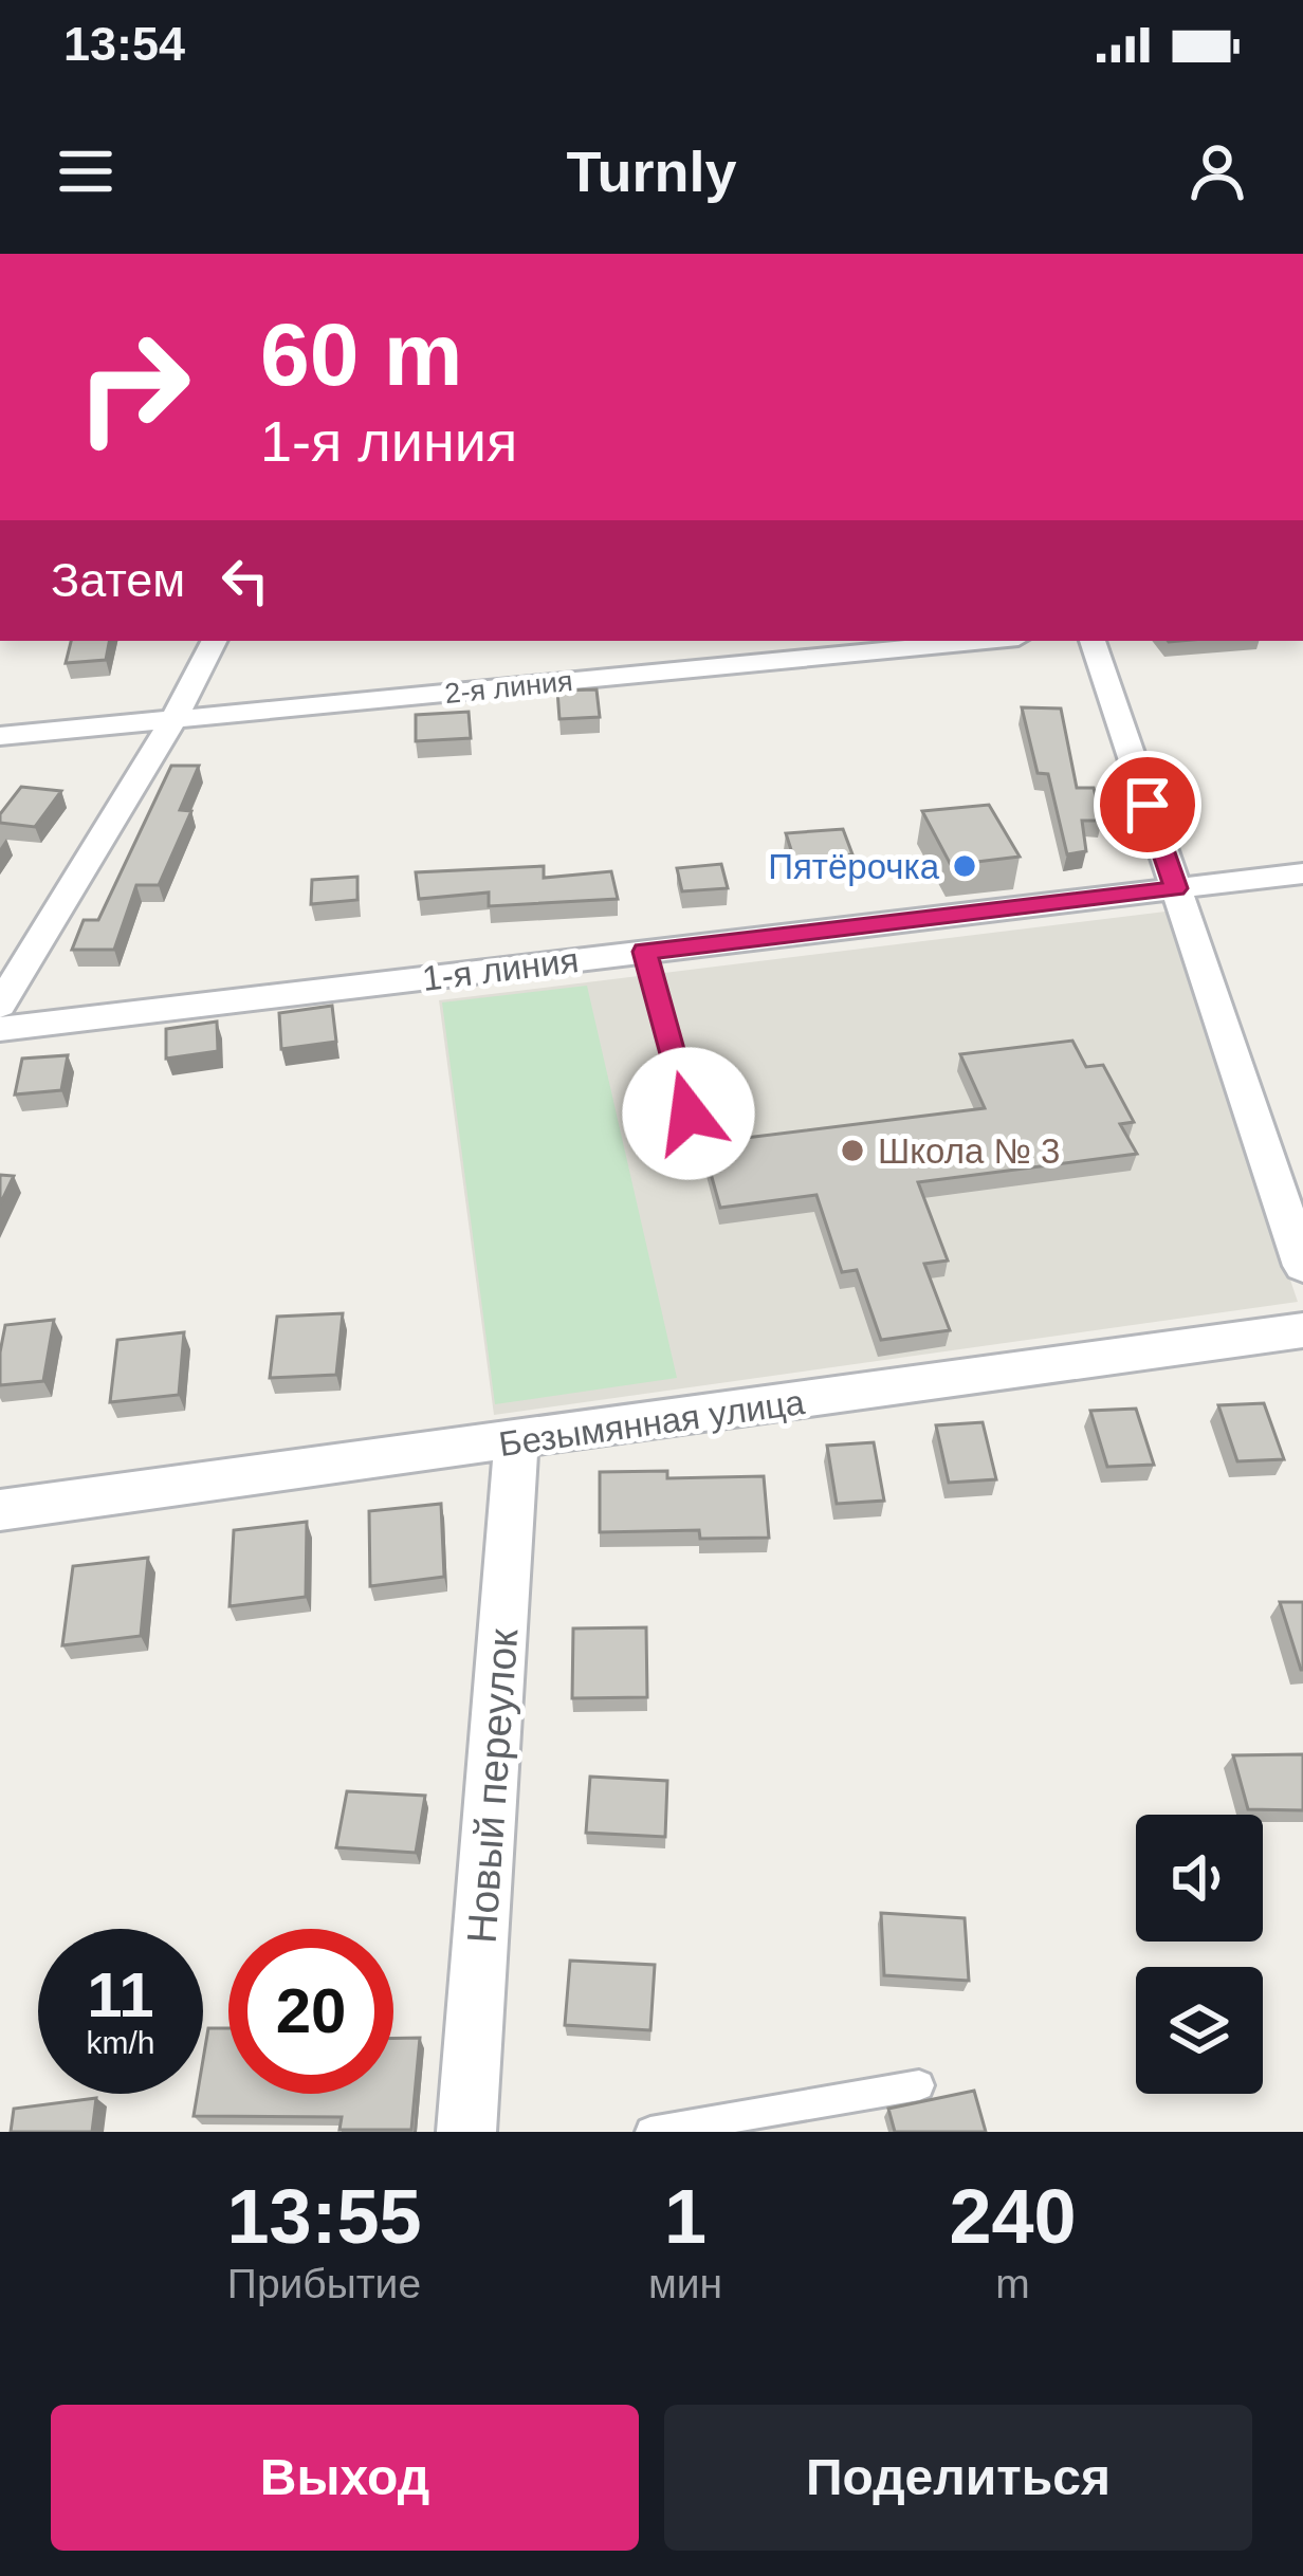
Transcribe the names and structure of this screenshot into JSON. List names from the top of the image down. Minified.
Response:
{"streets":{"street":["2-я линия","1-я линия","Безымянная улица","Новый переулок"]},"crossings":[["Безымянная улица","Новый переулок"]],"places":["Пятёрочка","Школа № 3"],"page":{"status":"13:54","header":"Turnly","turn":["60 m","1-я линия"],"then":"Затем","speed":"11 km/h","limit":"20","eta":["13:55","Прибытие","1","мин","240","m"],"buttons":["Выход","Поделиться"]}}
